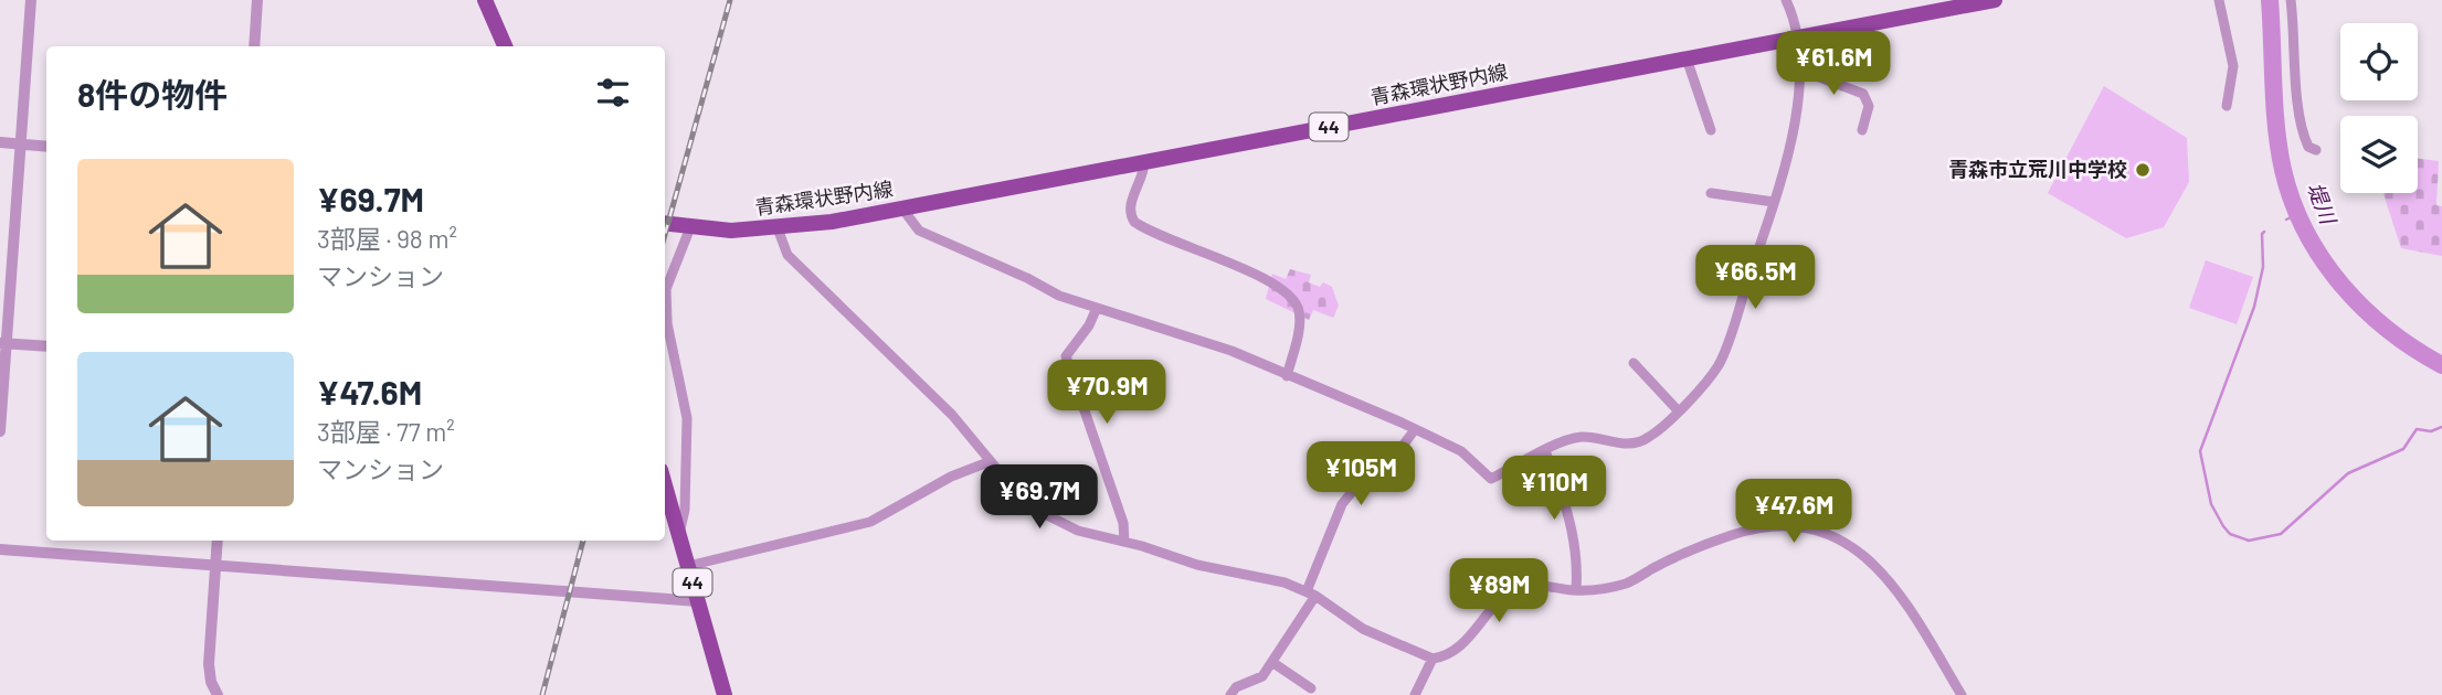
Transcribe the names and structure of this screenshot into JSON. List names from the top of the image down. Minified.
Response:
{"streets":{"main road":["青森環状野内線","44"]},"water":["堤川"],"places":["青森市立荒川中学校"],"page":{"price":["¥61.6M","¥66.5M","¥70.9M","¥105M","¥110M","¥69.7M","¥47.6M","¥89M"],"heading":"8件の物件","list":[{"name":"¥69.7M","note":"3部屋 · 98 m² · マンション"},{"name":"¥47.6M","note":"3部屋 · 77 m² · マンション"}]}}
